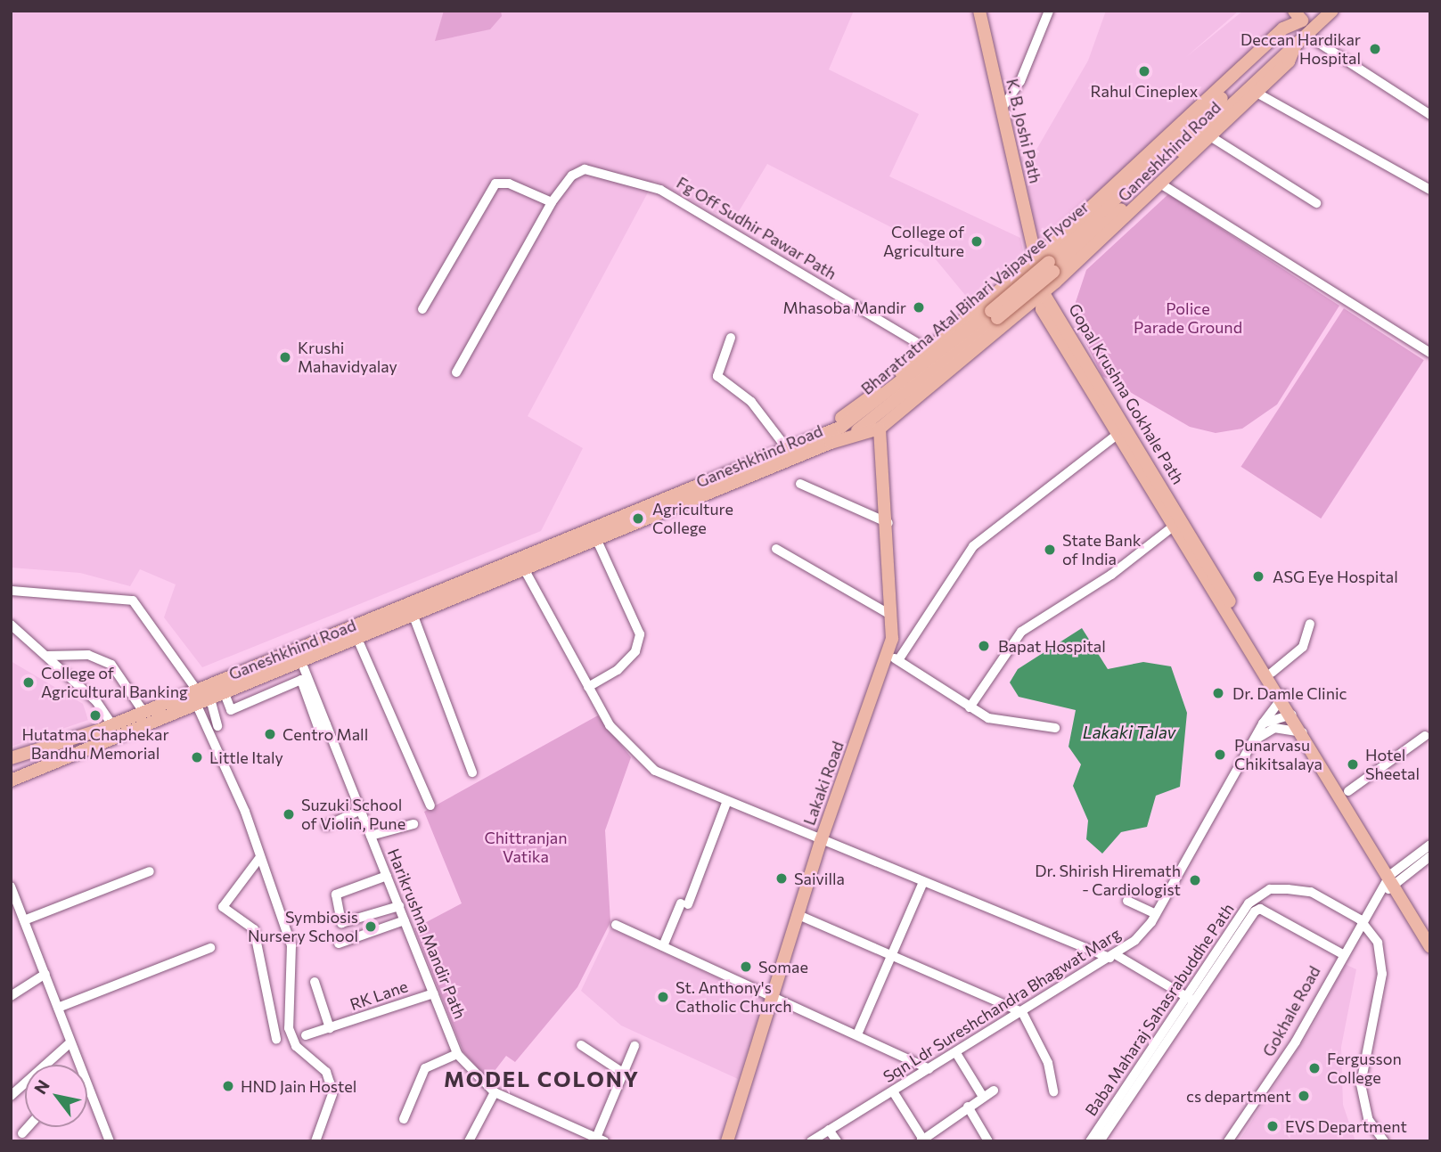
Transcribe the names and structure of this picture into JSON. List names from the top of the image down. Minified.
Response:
{"streets":{"main road":["K. B. Joshi Path","Ganeshkhind Road","Bharatratna Atal Bihari Vajpayee Flyover","Gopal Krushna Gokhale Path","Lakaki Road"],"street":["Fg Off Sudhir Pawar Path","Harikrushna Mandir Path","RK Lane","Sqn Ldr Sureshchandra Bhagwat Marg","Baba Maharaj Sahasrabuddhe Path","Gokhale Road"]},"crossings":[["K. B. Joshi Path","Ganeshkhind Road"],["K. B. Joshi Path","Gopal Krushna Gokhale Path"],["Ganeshkhind Road","Fg Off Sudhir Pawar Path"],["Ganeshkhind Road","Bharatratna Atal Bihari Vajpayee Flyover"],["Ganeshkhind Road","Gopal Krushna Gokhale Path"],["Ganeshkhind Road","Lakaki Road"],["Ganeshkhind Road","Harikrushna Mandir Path"],["Gopal Krushna Gokhale Path","Sqn Ldr Sureshchandra Bhagwat Marg"],["Gopal Krushna Gokhale Path","Gokhale Road"],["Harikrushna Mandir Path","RK Lane"],["Baba Maharaj Sahasrabuddhe Path","Gokhale Road"]],"districts":["MODEL COLONY"],"water":["Lakaki Talav"],"parks":["Police Parade Ground","Chittranjan Vatika"],"places":["Deccan Hardikar Hospital","Rahul Cineplex","College of Agriculture","Mhasoba Mandir","Krushi Mahavidyalay","Agriculture College","State Bank of India","ASG Eye Hospital","Bapat Hospital","College of Agricultural Banking","Dr. Damle Clinic","Hutatma Chaphekar Bandhu Memorial","Centro Mall","Punarvasu Chikitsalaya","Little Italy","Hotel Sheetal","Suzuki School of Violin, Pune","Saivilla","Dr. Shirish Hiremath - Cardiologist","Symbiosis Nursery School","Somae","St. Anthony's Catholic Church","Fergusson College","HND Jain Hostel","cs department","EVS Department"],"north":"top left"}
